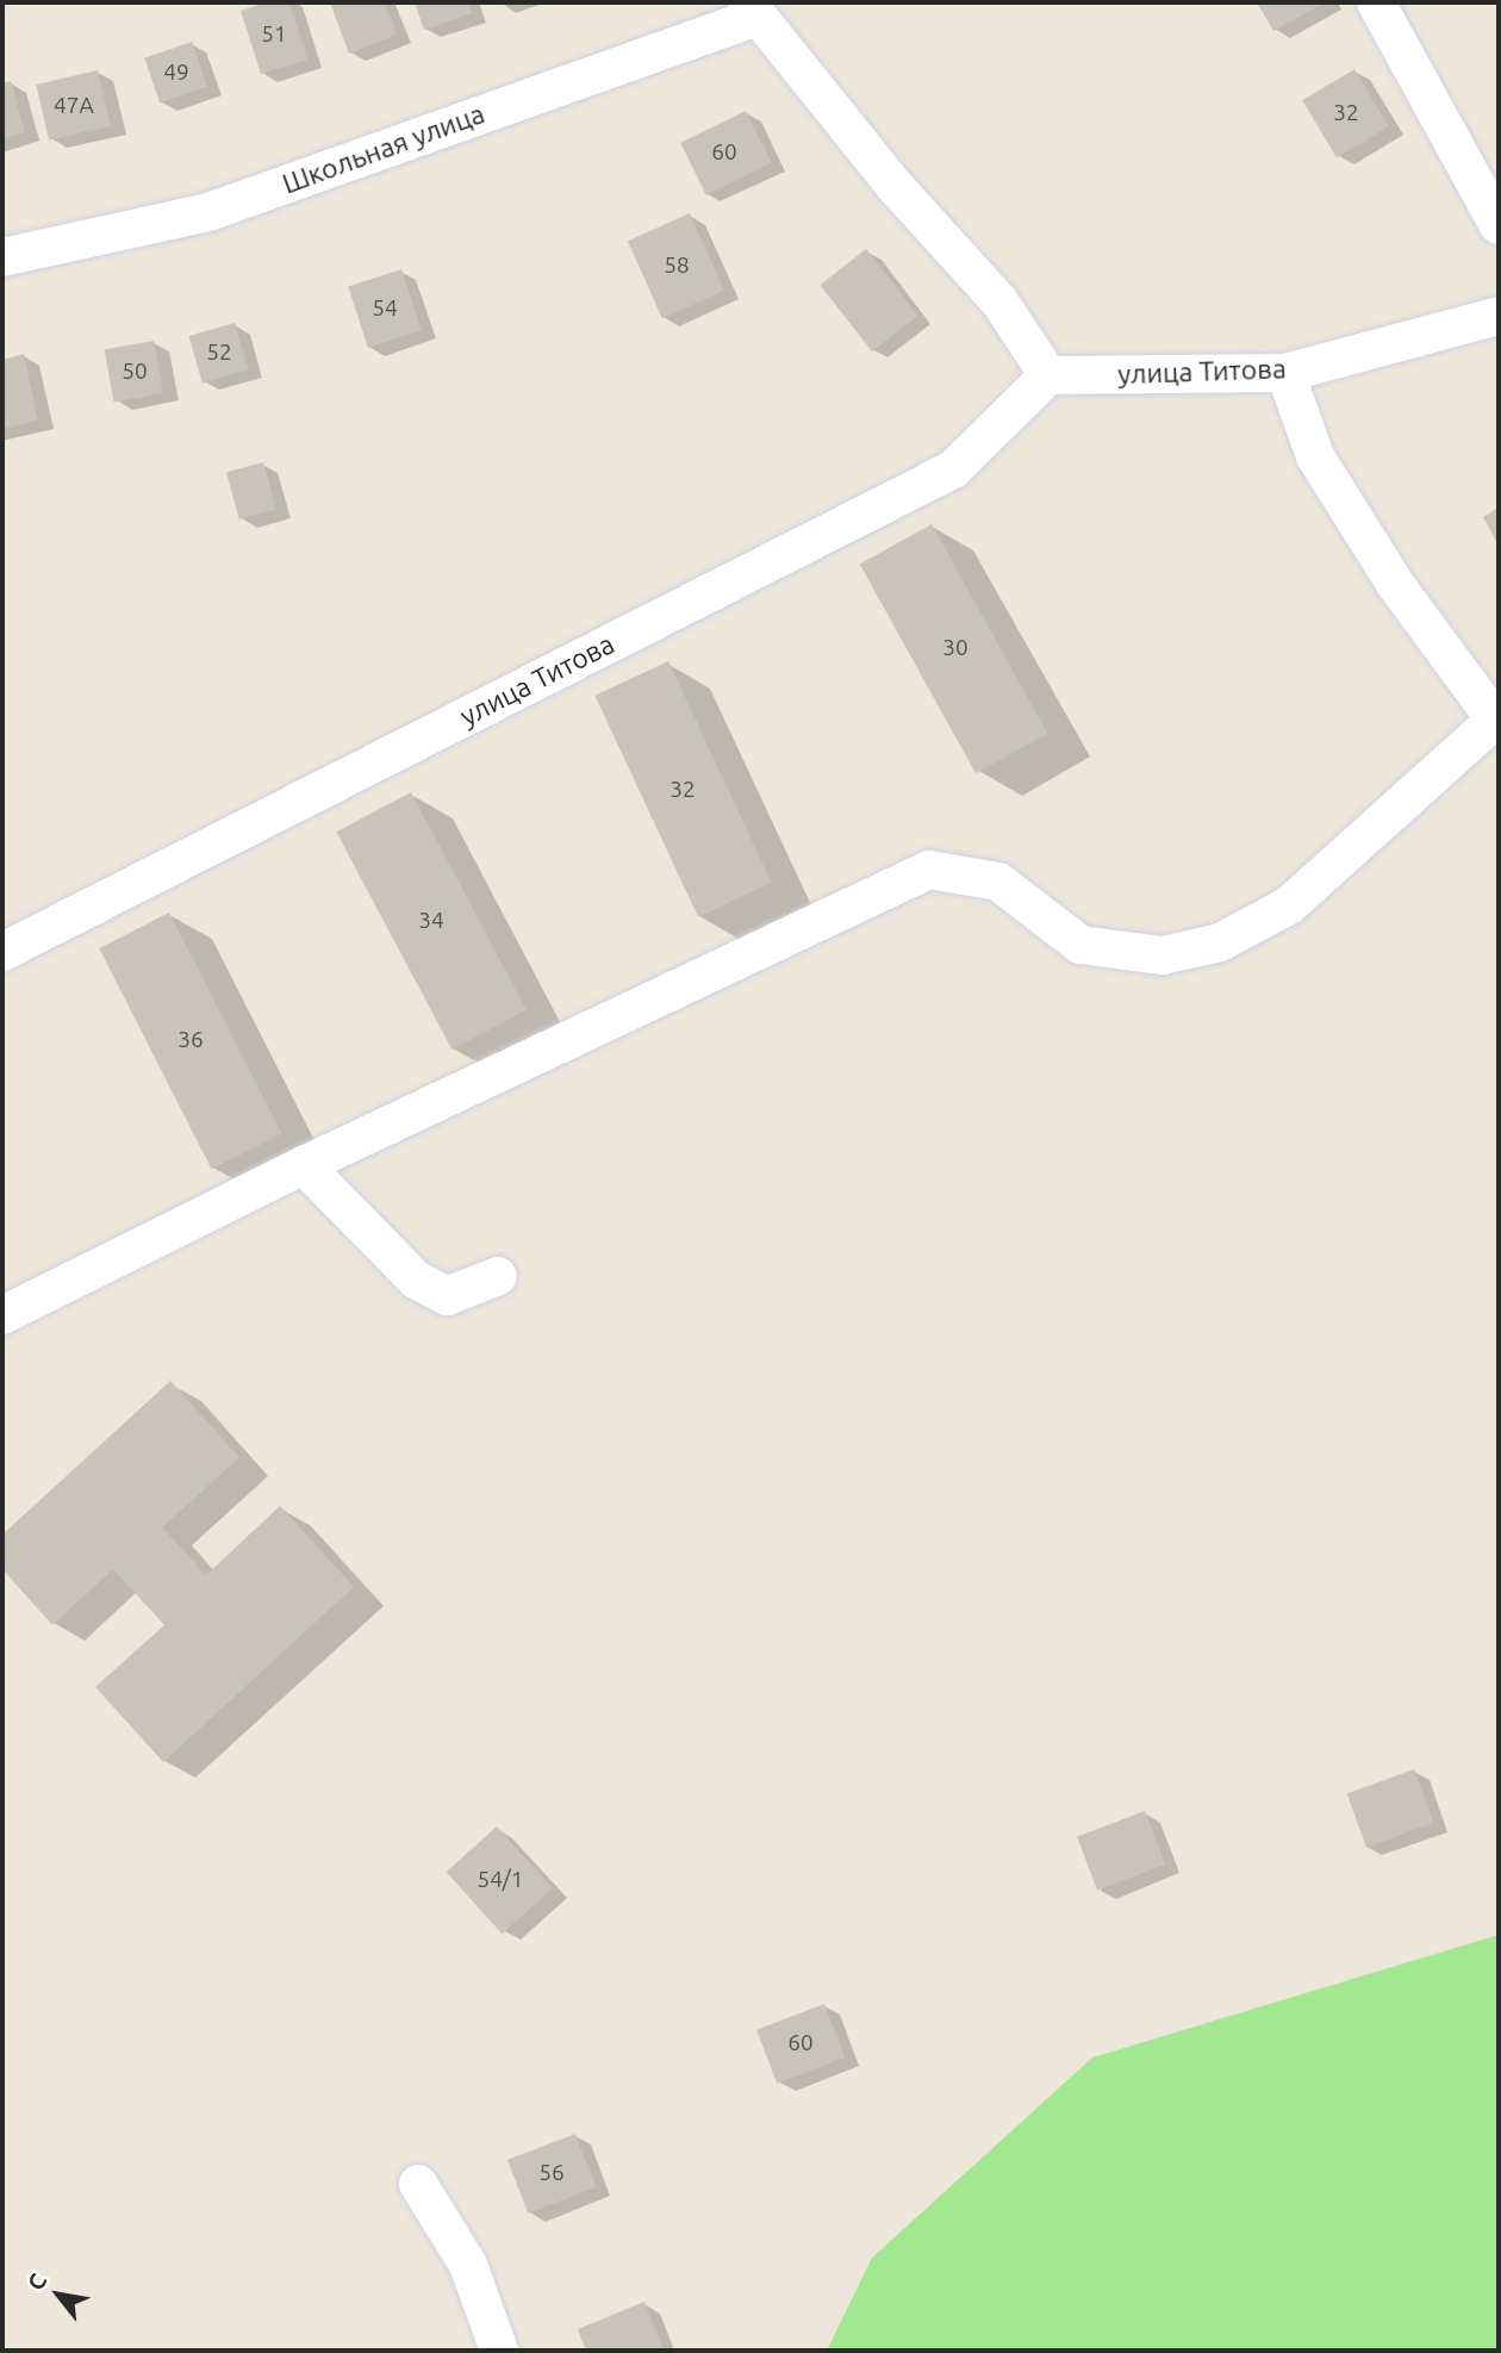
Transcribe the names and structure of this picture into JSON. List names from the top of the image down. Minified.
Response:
{"streets":{"street":["Школьная улица","улица Титова"]},"house_numbers":["51","49","47А","32","60","58","54","52","50","30","32","34","36","54/1","60","56"],"north":"top left"}
